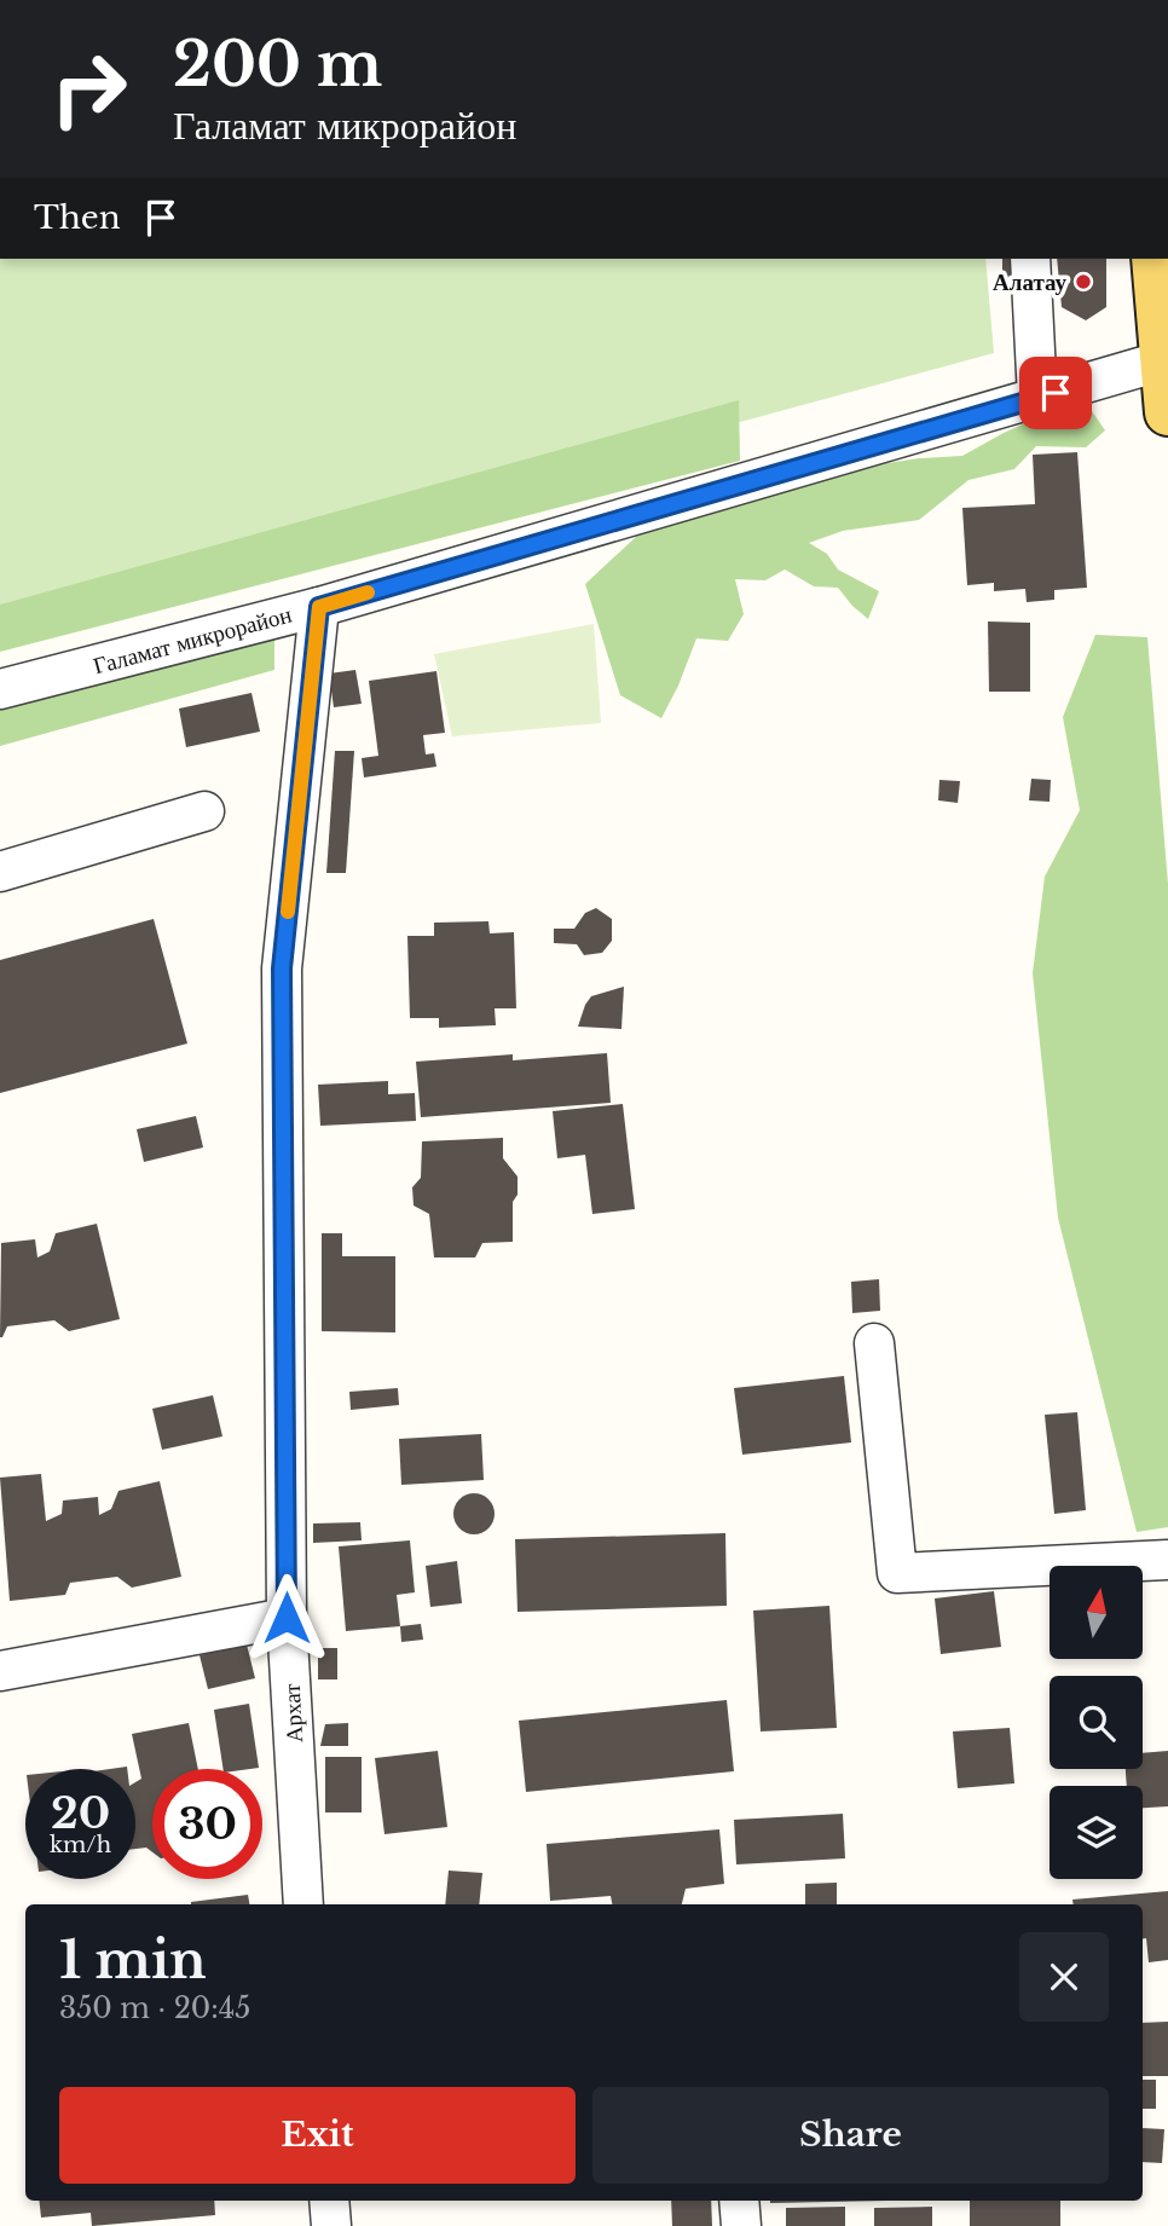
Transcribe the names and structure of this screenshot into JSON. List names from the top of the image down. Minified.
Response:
{"streets":{"street":["Галамат микрорайон","Архат"]},"crossings":[["Галамат микрорайон","Архат"]],"places":["Алатау"],"north":"top","page":{"turn":["200 m","Галамат микрорайон"],"then":"Then","speed":"20 km/h","limit":"30","heading":["1 min","350 m · 20:45"],"buttons":["Exit","Share"]}}
